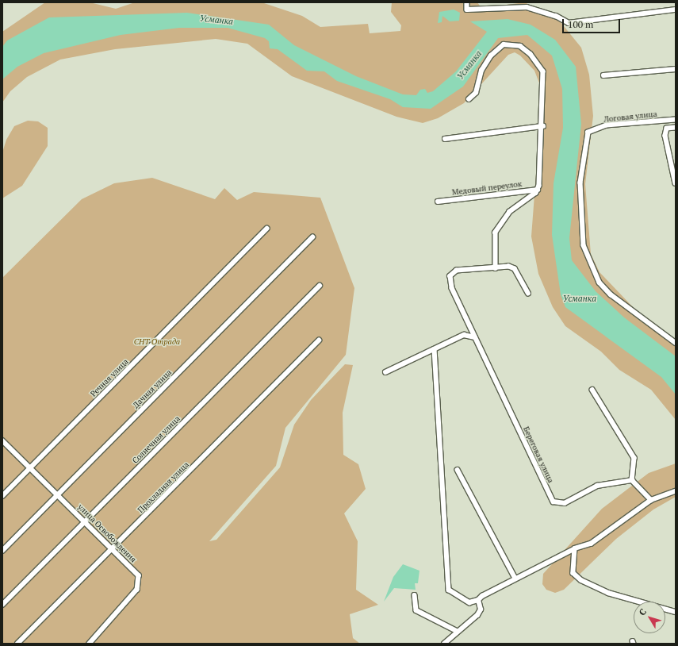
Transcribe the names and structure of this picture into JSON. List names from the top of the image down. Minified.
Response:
{"streets":{"street":["Логовая улица","Медовый переулок","Речная улица","Дачная улица","Солнечная улица","Береговая улица","Прохладная улица","улица Освобождения"]},"crossings":[["Речная улица","улица Освобождения"],["Дачная улица","улица Освобождения"],["Солнечная улица","улица Освобождения"],["Прохладная улица","улица Освобождения"]],"water":["Усманка"],"parks":["СНТ Отрада"],"scale_bar":"100 m","north":"top left"}
